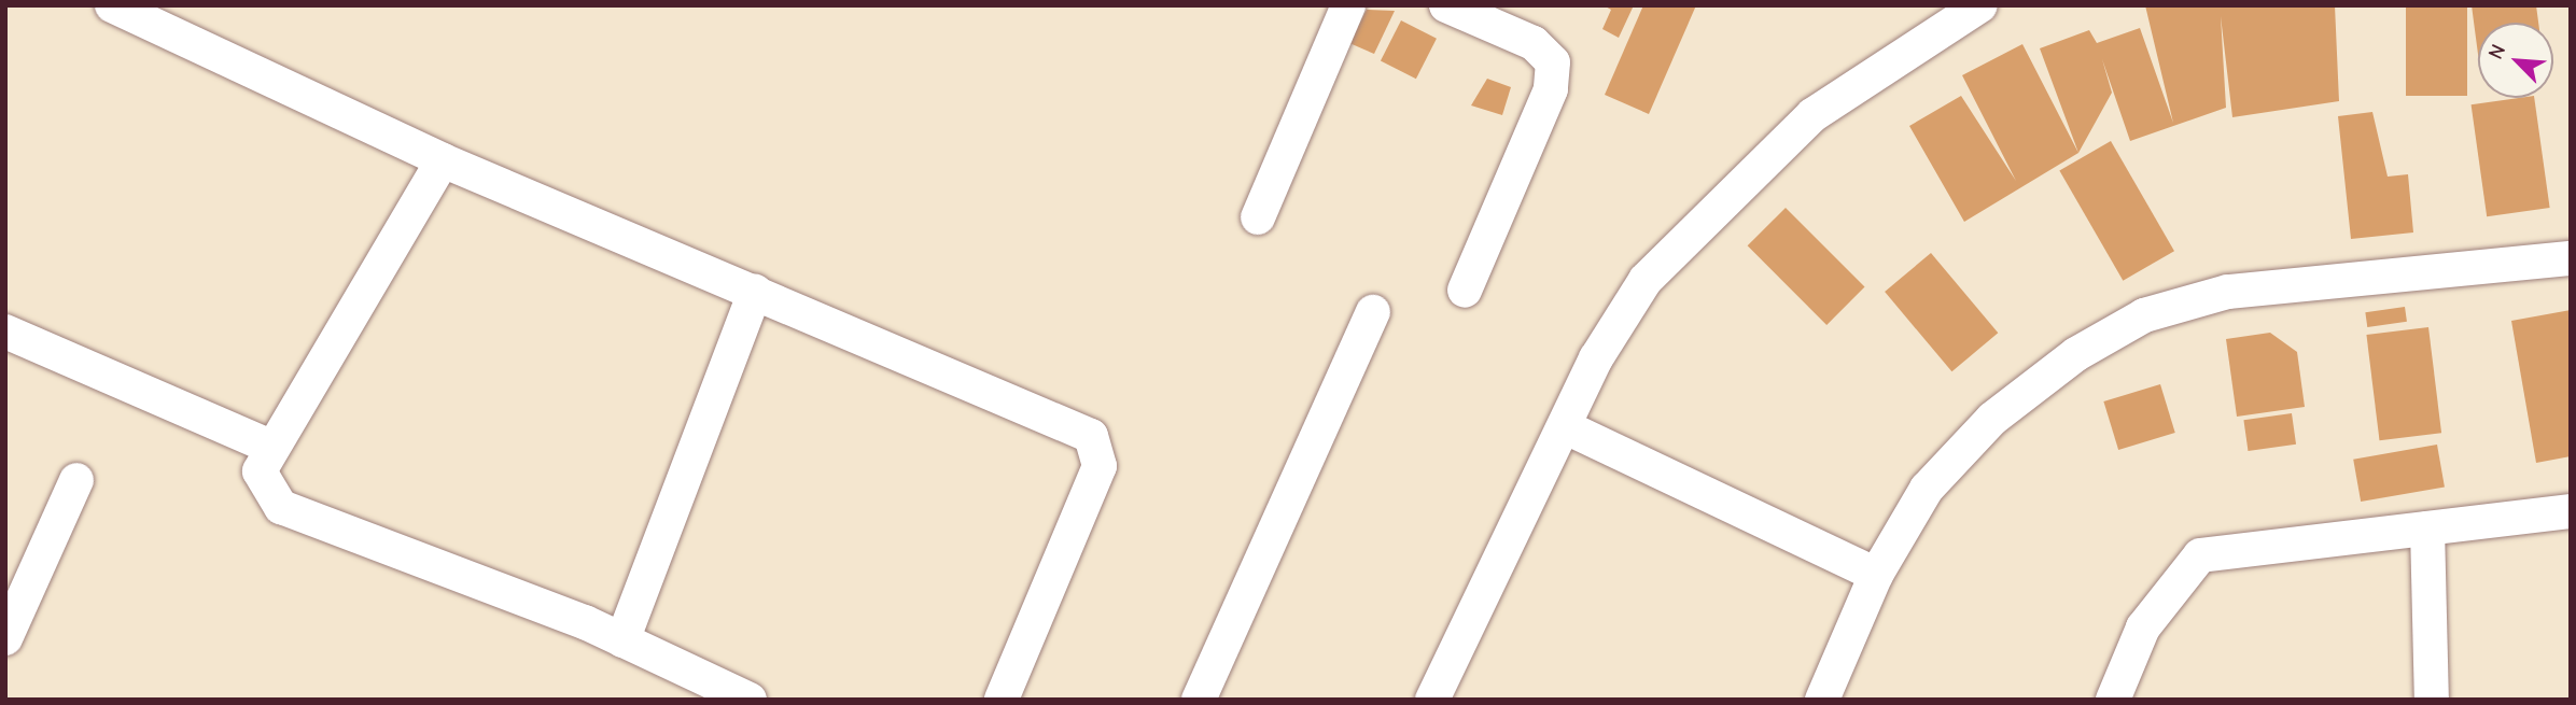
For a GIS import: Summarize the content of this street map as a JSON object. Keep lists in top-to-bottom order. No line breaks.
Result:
{"north":"top left"}
